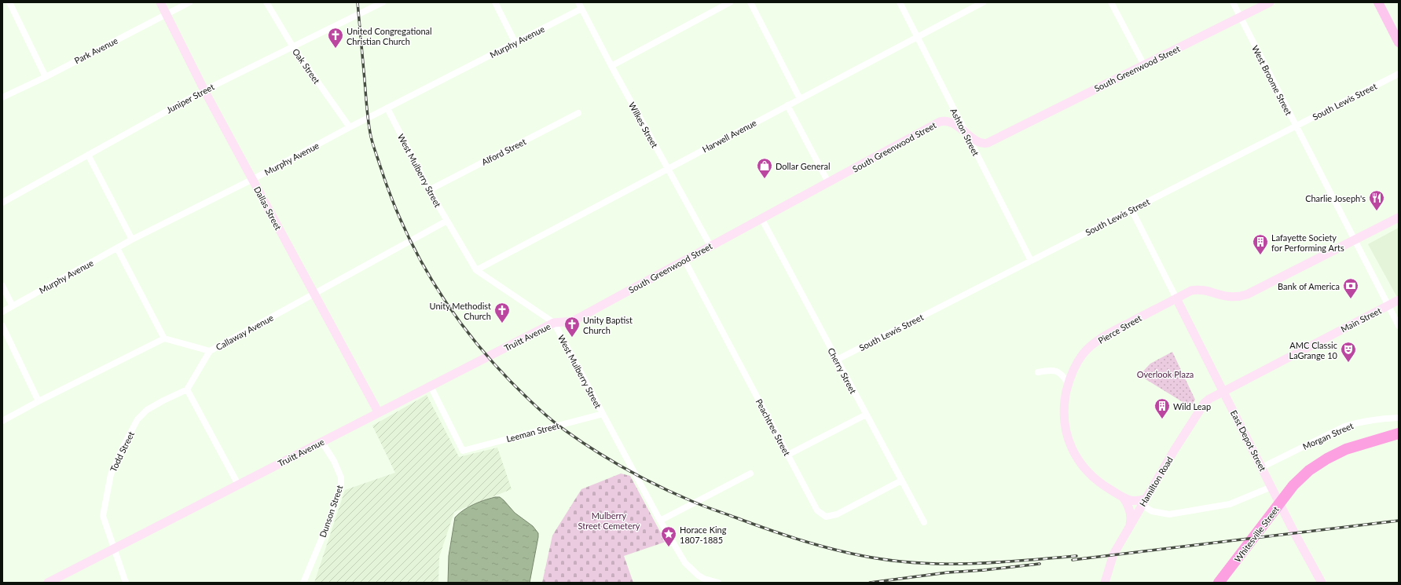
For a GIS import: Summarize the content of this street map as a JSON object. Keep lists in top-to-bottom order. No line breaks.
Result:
{"streets":{"highway":["Whitesville Street"],"street":["Murphy Avenue","Park Avenue","Oak Street","South Greenwood Street","West Broome Street","Juniper Street","South Lewis Street","Wilkes Street","Ashton Street","Harwell Avenue","Alford Street","West Mulberry Street","Dallas Street","Main Street","Pierce Street","Callaway Avenue","Truitt Avenue","Cherry Street","Peachtree Street","Leeman Street","Morgan Street","East Depot Street","Todd Street","Hamilton Road","Dunson Street"]},"crossings":[["Murphy Avenue","Oak Street"],["Murphy Avenue","Wilkes Street"],["Murphy Avenue","West Mulberry Street"],["Murphy Avenue","Dallas Street"],["Park Avenue","Dallas Street"],["Oak Street","Juniper Street"],["South Greenwood Street","West Broome Street"],["South Greenwood Street","Wilkes Street"],["South Greenwood Street","Ashton Street"],["South Greenwood Street","West Mulberry Street"],["South Greenwood Street","Truitt Avenue"],["South Greenwood Street","Cherry Street"],["South Greenwood Street","Peachtree Street"],["West Broome Street","South Lewis Street"],["West Broome Street","Main Street"],["West Broome Street","Pierce Street"],["Juniper Street","Dallas Street"],["South Lewis Street","Ashton Street"],["South Lewis Street","Cherry Street"],["Wilkes Street","Harwell Avenue"],["Ashton Street","Harwell Avenue"],["Harwell Avenue","West Mulberry Street"],["Alford Street","West Mulberry Street"],["West Mulberry Street","Callaway Avenue"],["West Mulberry Street","Truitt Avenue"],["West Mulberry Street","Leeman Street"],["Dallas Street","Callaway Avenue"],["Dallas Street","Truitt Avenue"],["Main Street","East Depot Street"],["Main Street","Hamilton Road"],["Pierce Street","East Depot Street"],["Pierce Street","Hamilton Road"],["Truitt Avenue","Leeman Street"],["Truitt Avenue","Todd Street"],["Truitt Avenue","Dunson Street"],["Cherry Street","Peachtree Street"],["Morgan Street","East Depot Street"],["East Depot Street","Hamilton Road"]],"parks":["Overlook Plaza","Mulberry Street Cemetery"],"places":{"church":["United Congregational Christian Church","Unity Methodist Church","Unity Baptist Church"],"shop":["Dollar General"],"restaurant":["Charlie Joseph's"],"building":["Lafayette Society for Performing Arts","Wild Leap"],"bank":["Bank of America"],"theatre":["AMC Classic LaGrange 10"],"place":["Horace King 1807-1885"]}}
